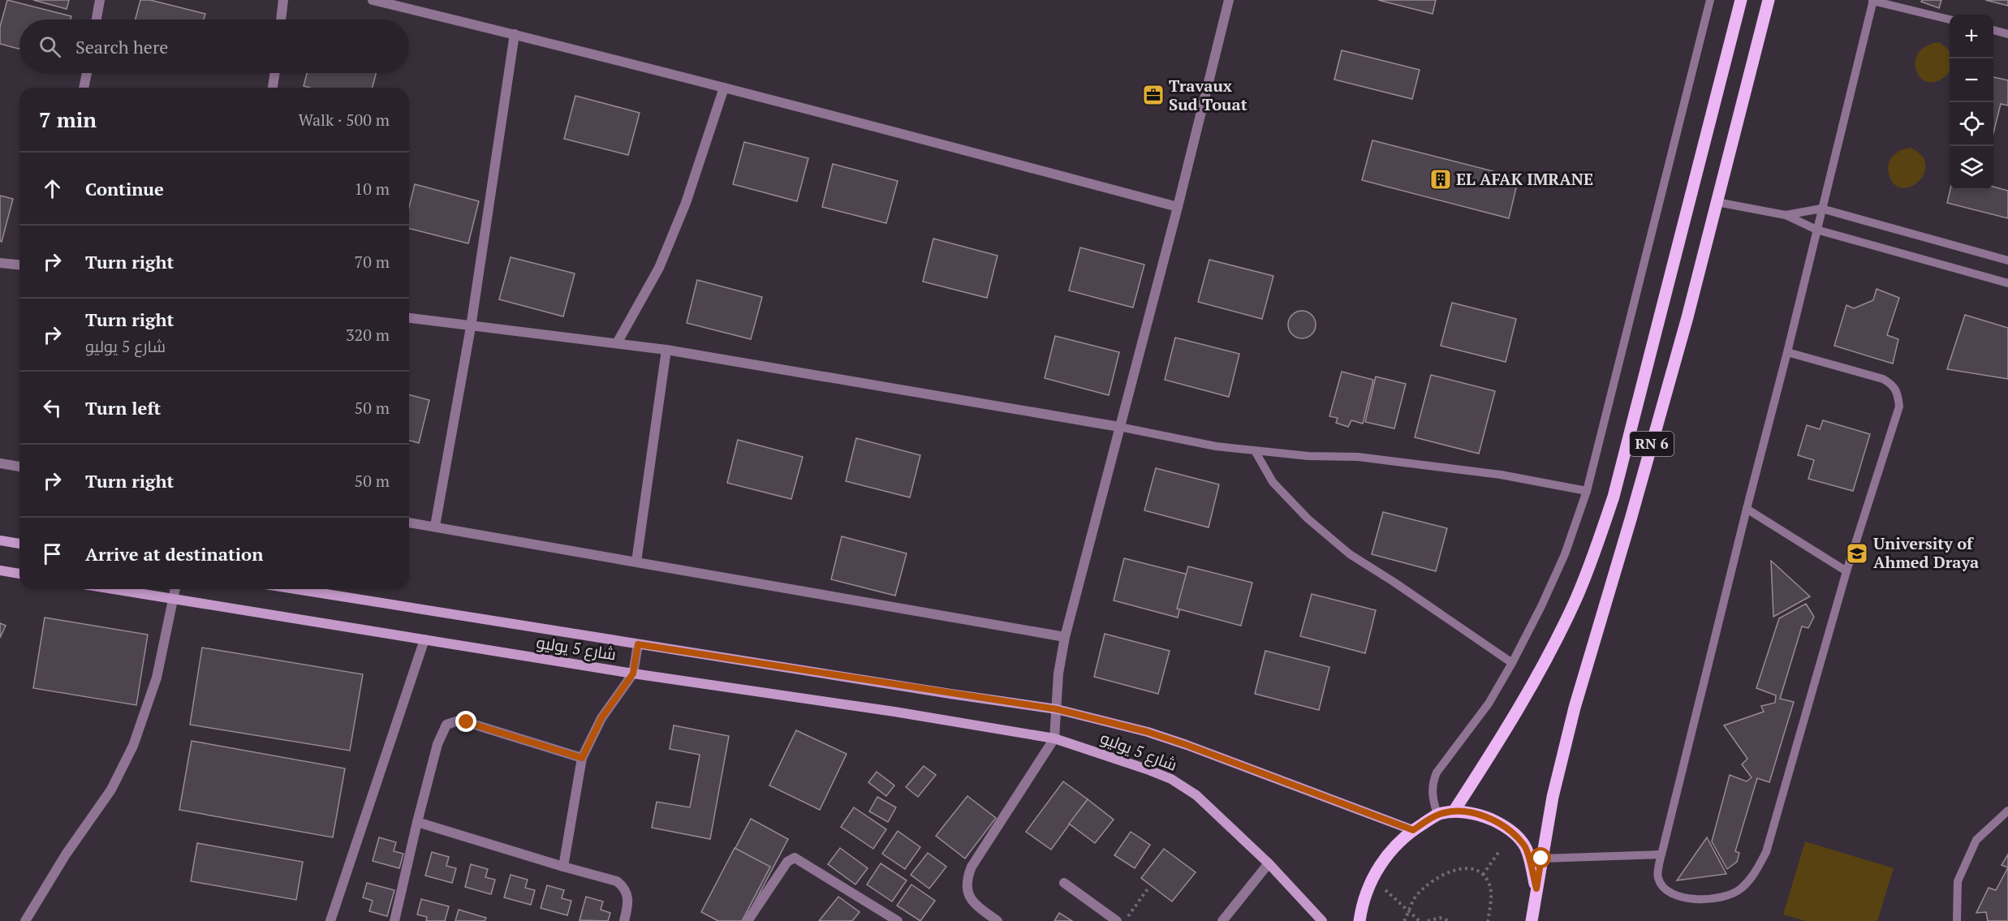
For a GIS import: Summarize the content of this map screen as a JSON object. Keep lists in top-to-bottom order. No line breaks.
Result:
{"streets":{"main road":["RN 6","شارع 5 يوليو"]},"crossings":[["RN 6","شارع 5 يوليو"]],"places":{"office":["Travaux Sud Touat"],"building":["EL AFAK IMRANE"],"school or university":["University of Ahmed Draya"]},"page":{"map_buttons":["+","−"],"search":"Search here","heading":["7 min","Walk · 500 m"],"list":[["Continue","10 m"],["Turn right","70 m"],["Turn right","شارع 5 يوليو","320 m"],["Turn left","50 m"],["Turn right","50 m"],"Arrive at destination"]}}
